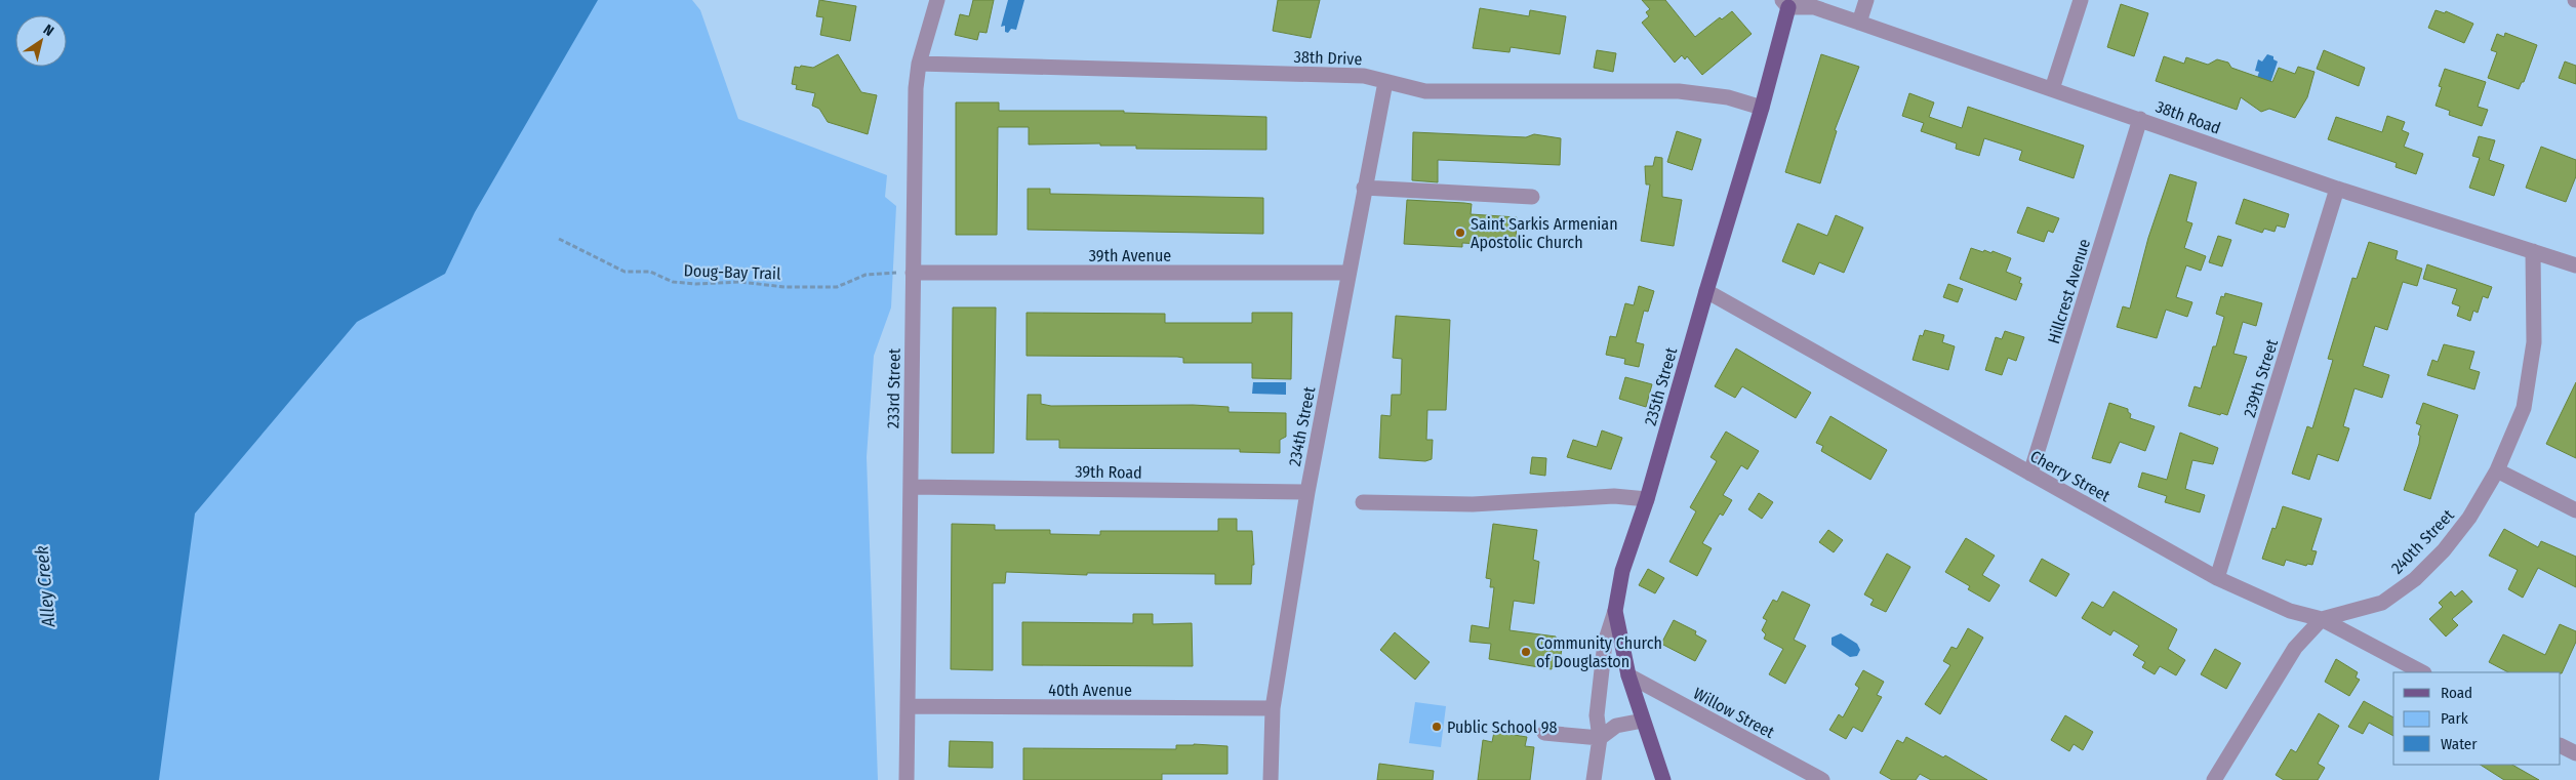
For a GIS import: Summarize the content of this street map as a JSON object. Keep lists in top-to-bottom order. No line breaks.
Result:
{"streets":{"main road":["235th Street"],"street":["38th Drive","38th Road","39th Avenue","Hillcrest Avenue","239th Street","233rd Street","234th Street","39th Road","Cherry Street","240th Street","40th Avenue","Willow Street"],"path":["Doug-Bay Trail"]},"crossings":[["38th Drive","235th Street"],["38th Drive","233rd Street"],["38th Drive","234th Street"],["38th Road","Hillcrest Avenue"],["38th Road","239th Street"],["38th Road","235th Street"],["38th Road","240th Street"],["39th Avenue","Doug-Bay Trail"],["39th Avenue","233rd Street"],["39th Avenue","234th Street"],["Doug-Bay Trail","233rd Street"],["Hillcrest Avenue","Cherry Street"],["239th Street","Cherry Street"],["235th Street","Cherry Street"],["233rd Street","39th Road"],["233rd Street","40th Avenue"],["234th Street","39th Road"],["234th Street","40th Avenue"],["Cherry Street","240th Street"]],"water":["Alley Creek"],"places":["Saint Sarkis Armenian Apostolic Church","Community Church of Douglaston","Public School 98"],"legend":["Road","Park","Water"],"north":"top right"}
